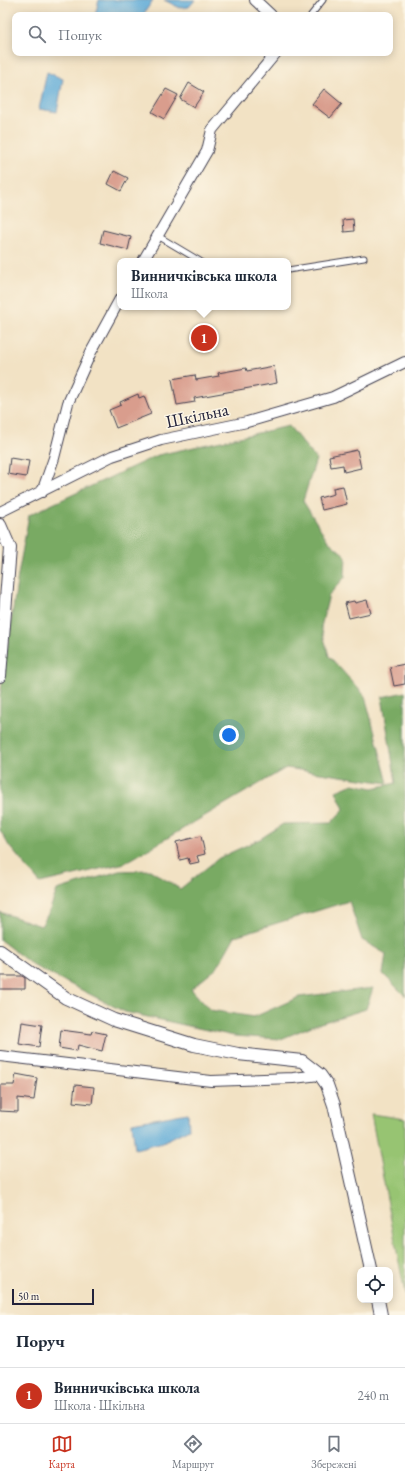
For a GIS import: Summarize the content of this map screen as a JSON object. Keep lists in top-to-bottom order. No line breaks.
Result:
{"streets":{"street":["Шкільна"]},"scale_bar":"50 m","page":{"search":"Пошук","popup":["Винничківська школа","Школа"],"pins":"1","scale":"50 m","heading":"Поруч","list":[{"mark":"1","name":"Винничківська школа","note":"Школа · Шкільна","value":"240 m"}],"nav":["Карта","Маршрут","Збережені"]}}
